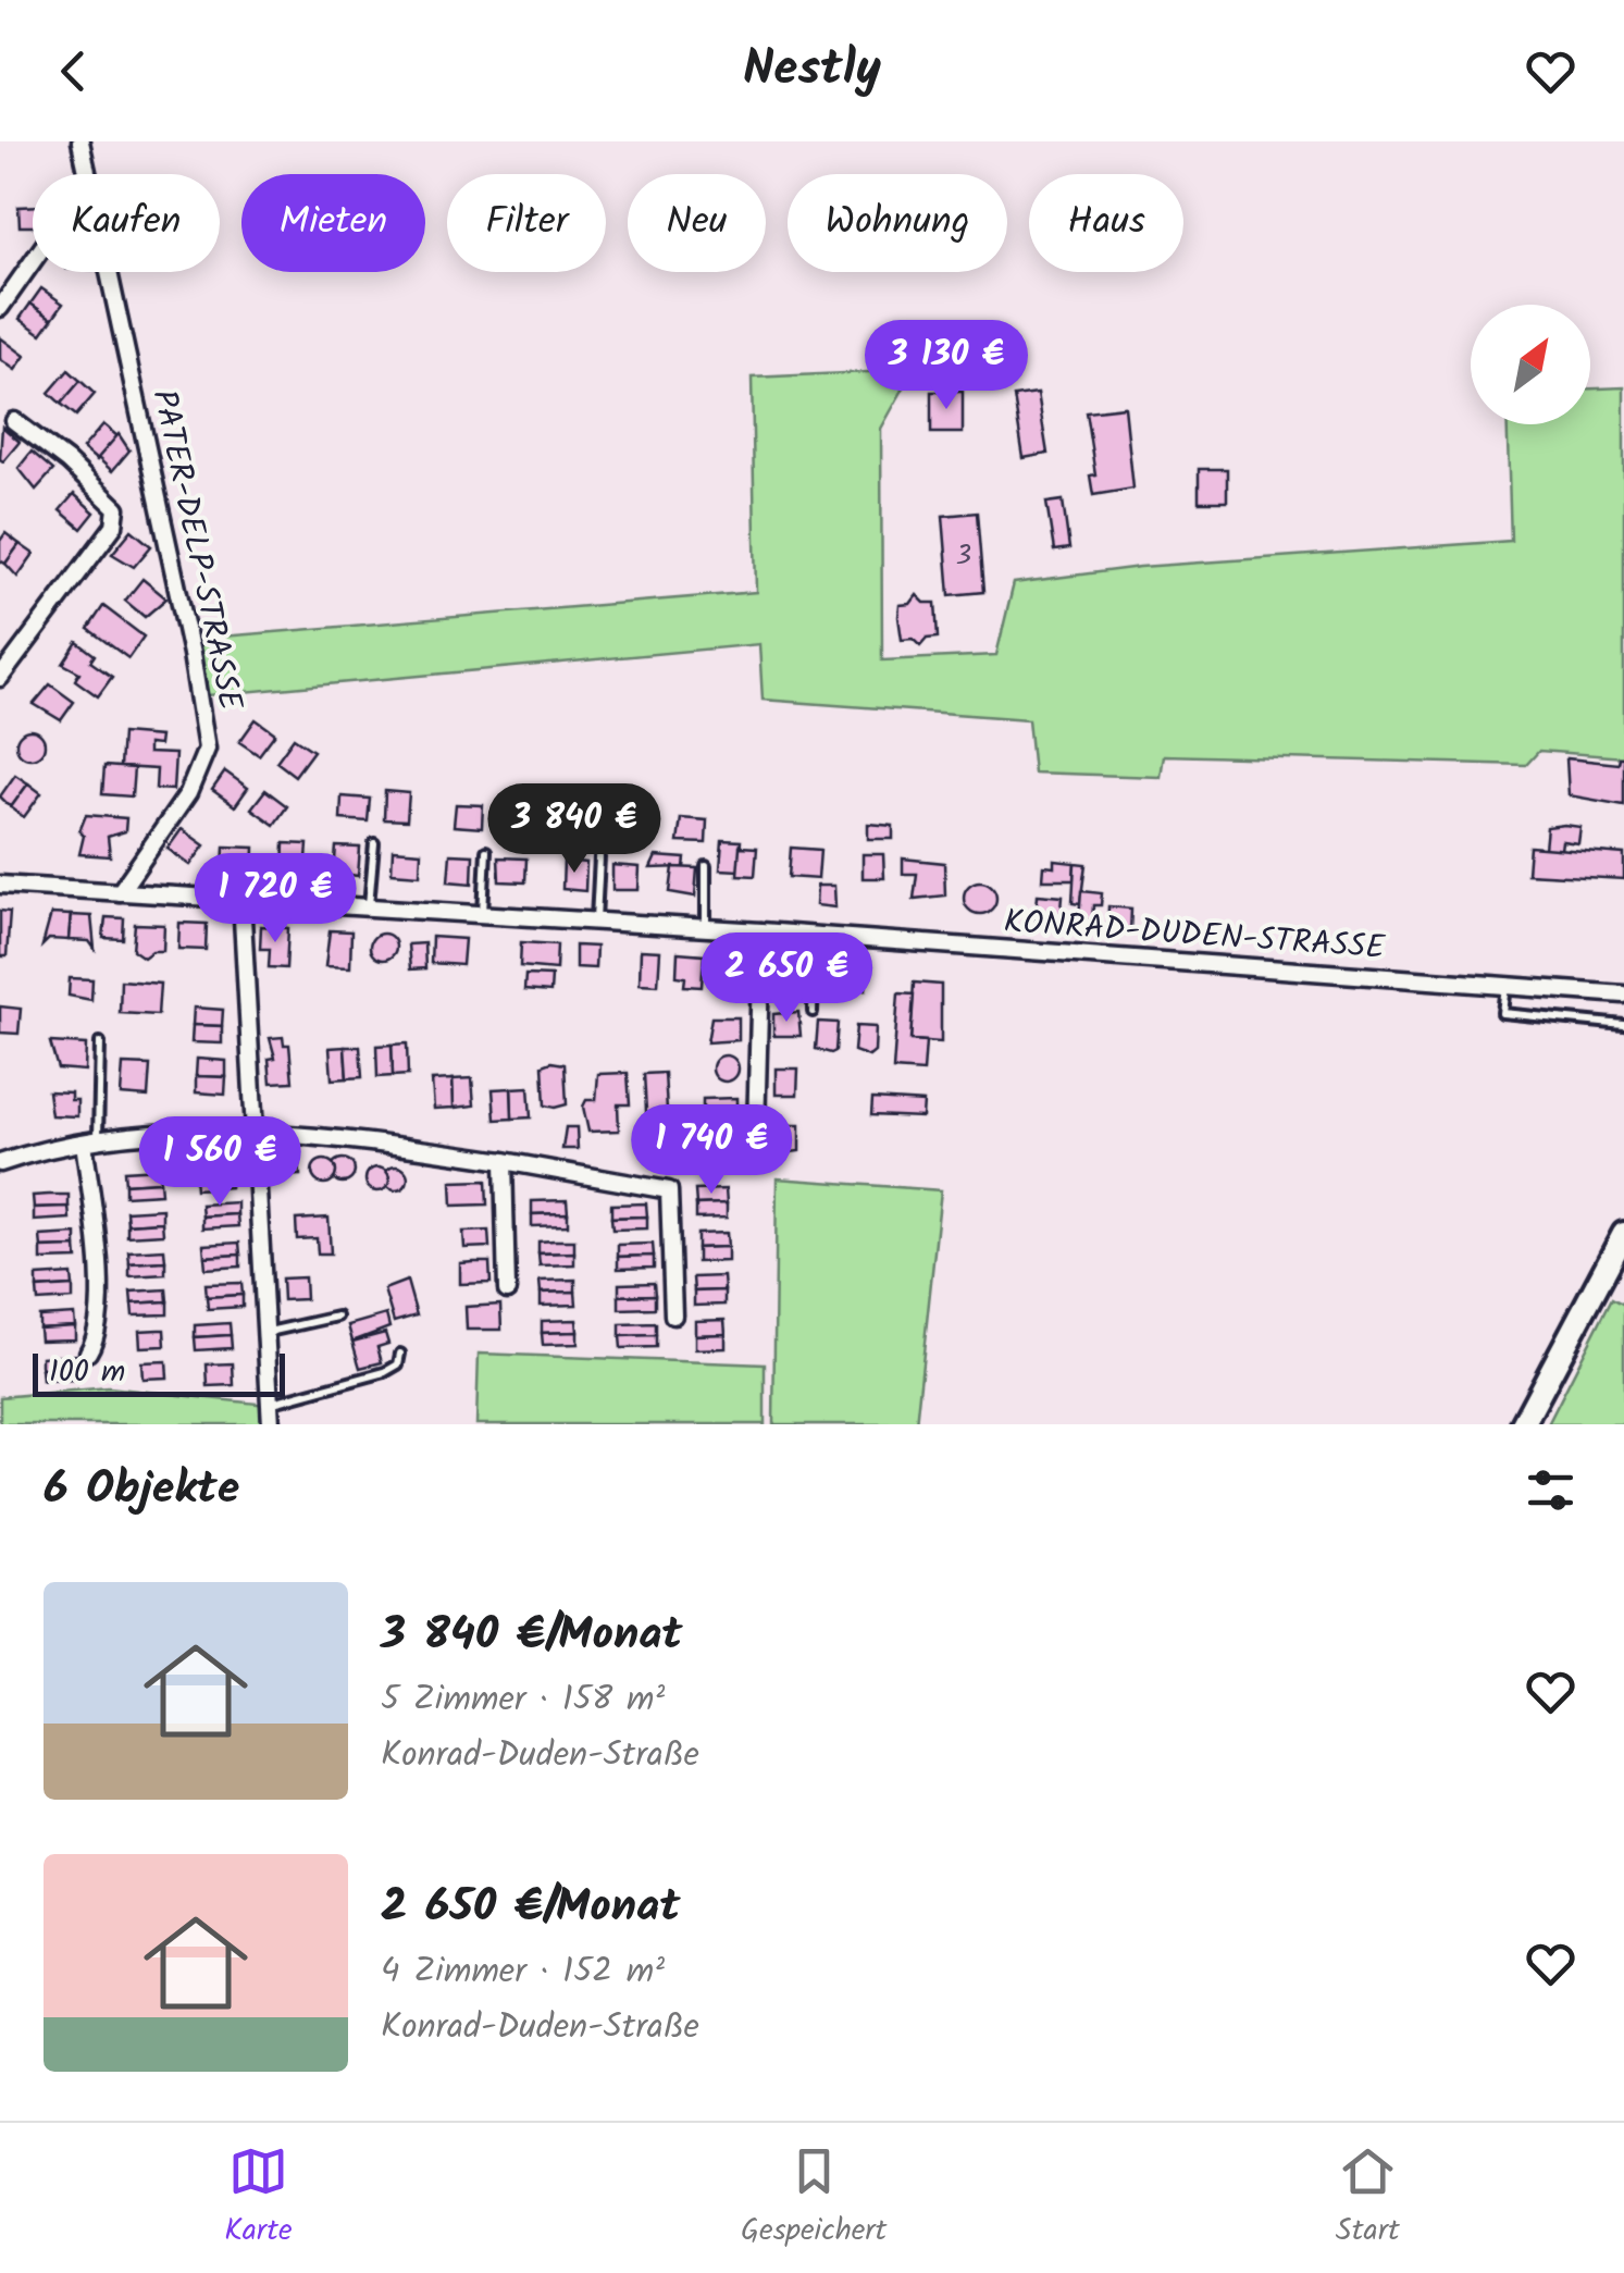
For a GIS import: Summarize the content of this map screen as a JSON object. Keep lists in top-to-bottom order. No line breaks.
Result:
{"streets":{"street":["PATER-DELP-STRASSE","KONRAD-DUDEN-STRASSE"]},"crossings":[["PATER-DELP-STRASSE","KONRAD-DUDEN-STRASSE"]],"house_numbers":["3"],"scale_bar":"100 m","north":"top right","page":{"header":"Nestly","chip":["Kaufen","Mieten","Filter","Neu","Wohnung","Haus"],"price":["3 130 €","3 840 €","1 720 €","2 650 €","1 740 €","1 560 €"],"scale":"100 m","heading":"6 Objekte","list":[{"name":"3 840 €/Monat","note":"5 Zimmer · 158 m² · Konrad-Duden-Straße"},{"name":"2 650 €/Monat","note":"4 Zimmer · 152 m² · Konrad-Duden-Straße"}],"tabs":["Karte","Gespeichert","Start"]}}
